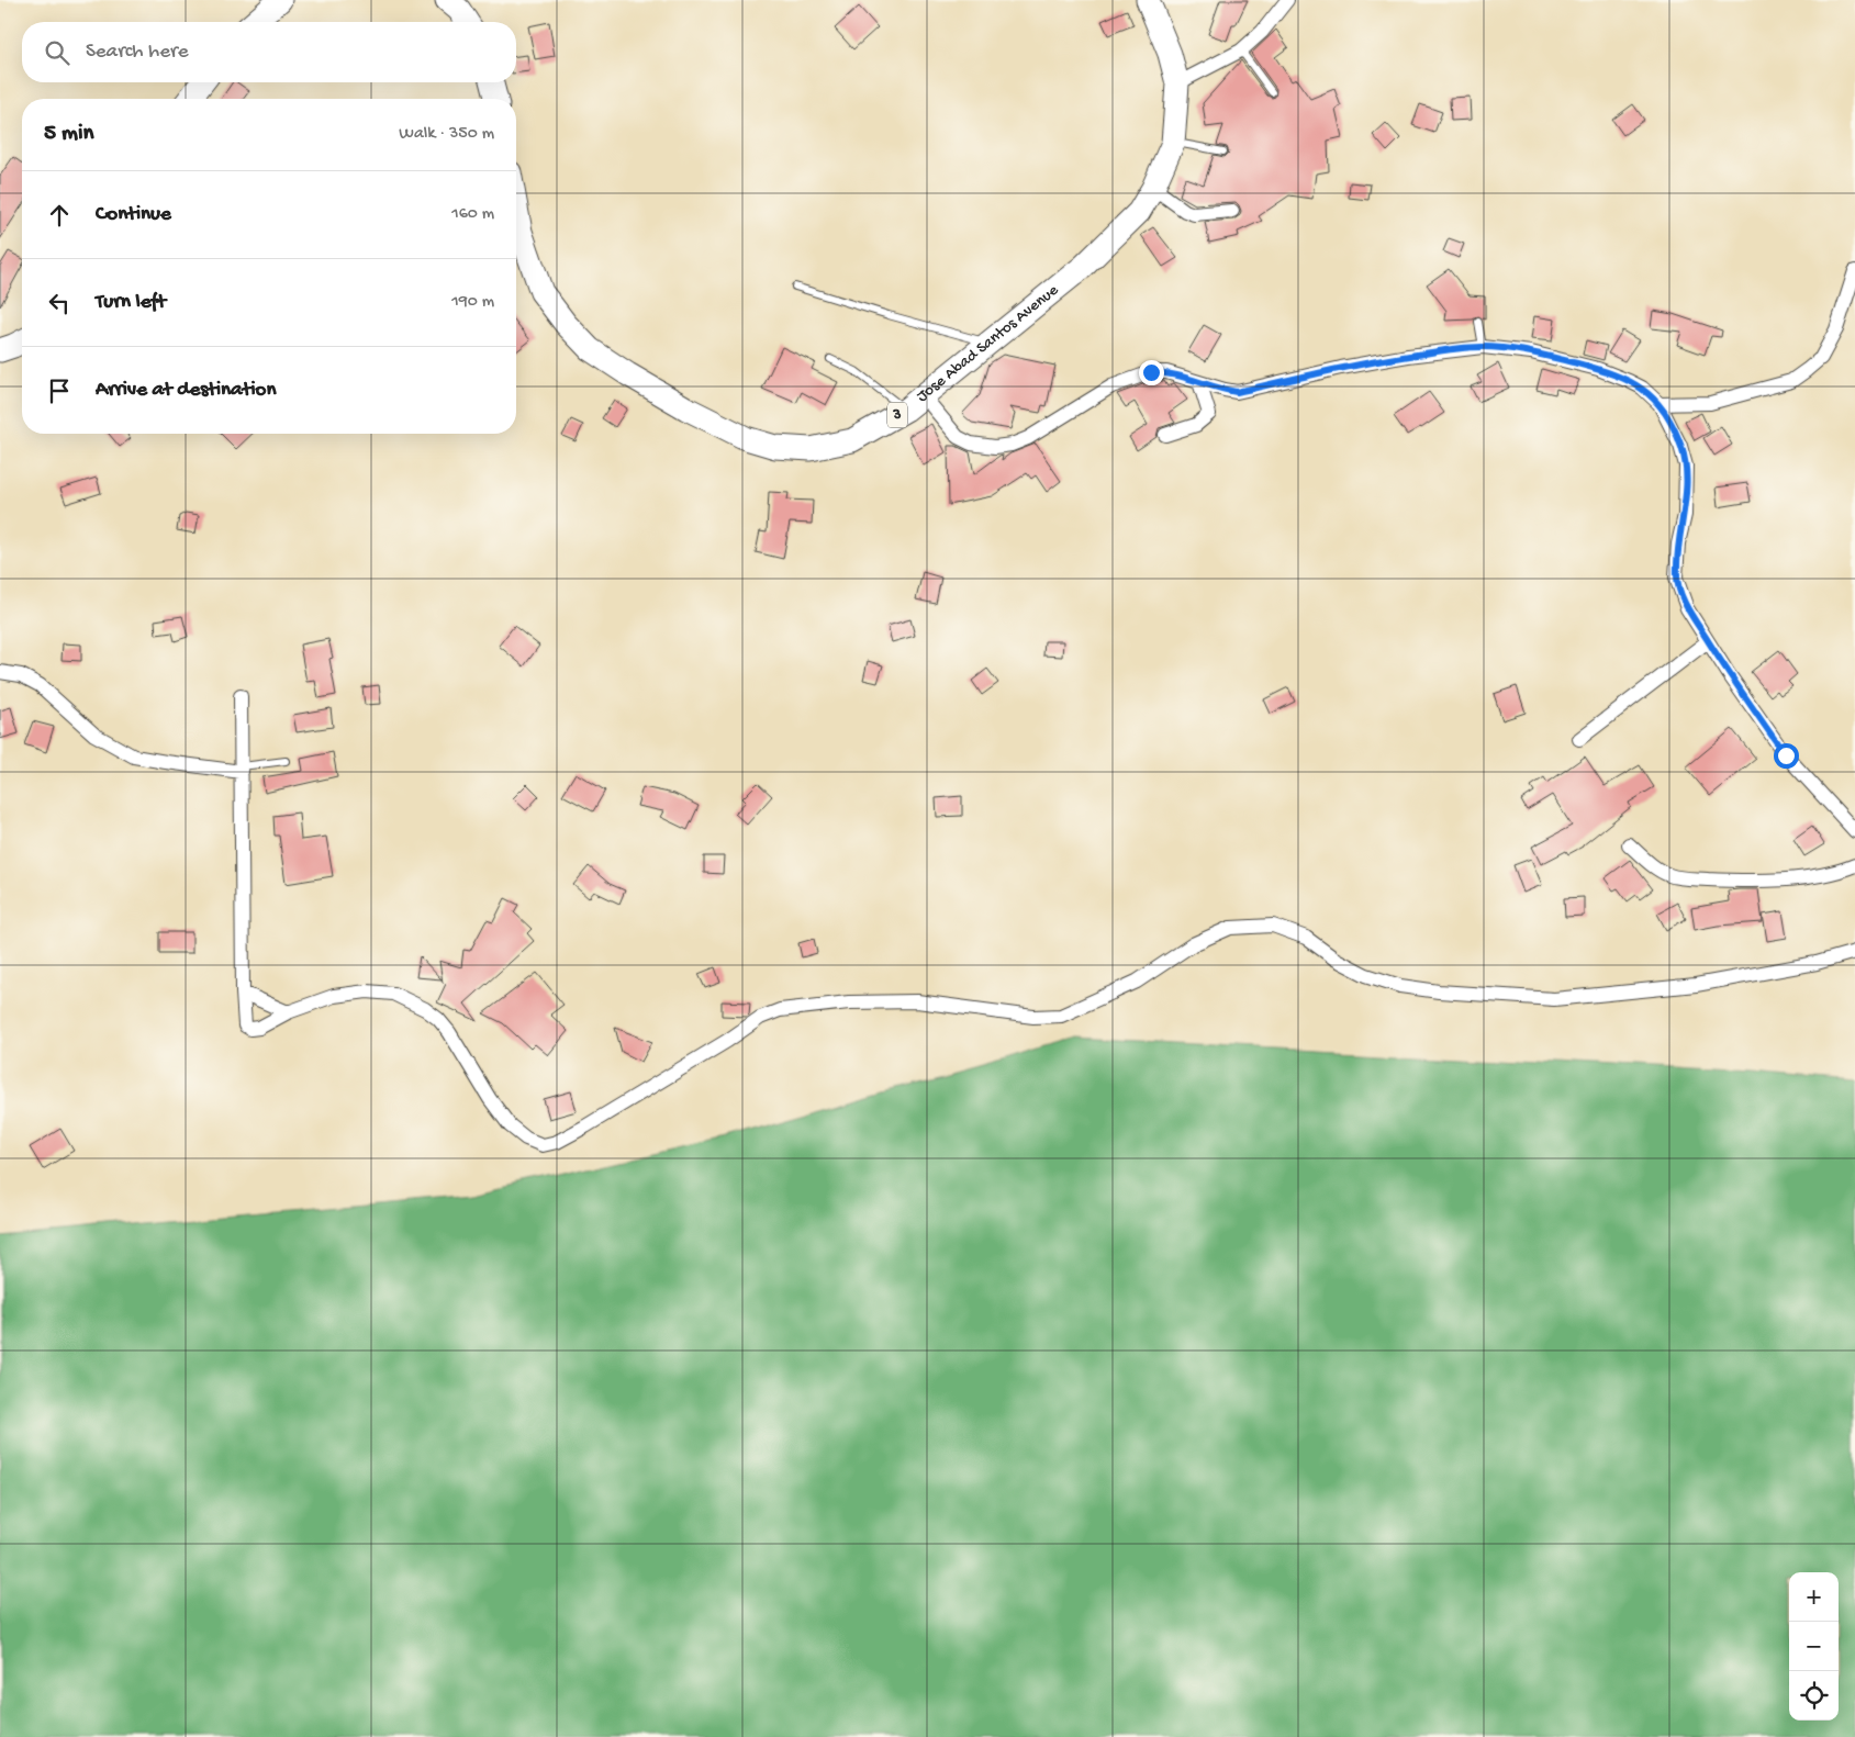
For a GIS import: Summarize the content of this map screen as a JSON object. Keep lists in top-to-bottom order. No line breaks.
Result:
{"streets":{"highway":["Jose Abad Santos Avenue","3"]},"page":{"search":"Search here","heading":["5 min","Walk · 350 m"],"list":[["Continue","160 m"],["Turn left","190 m"],"Arrive at destination"],"map_buttons":["+","−"]}}
